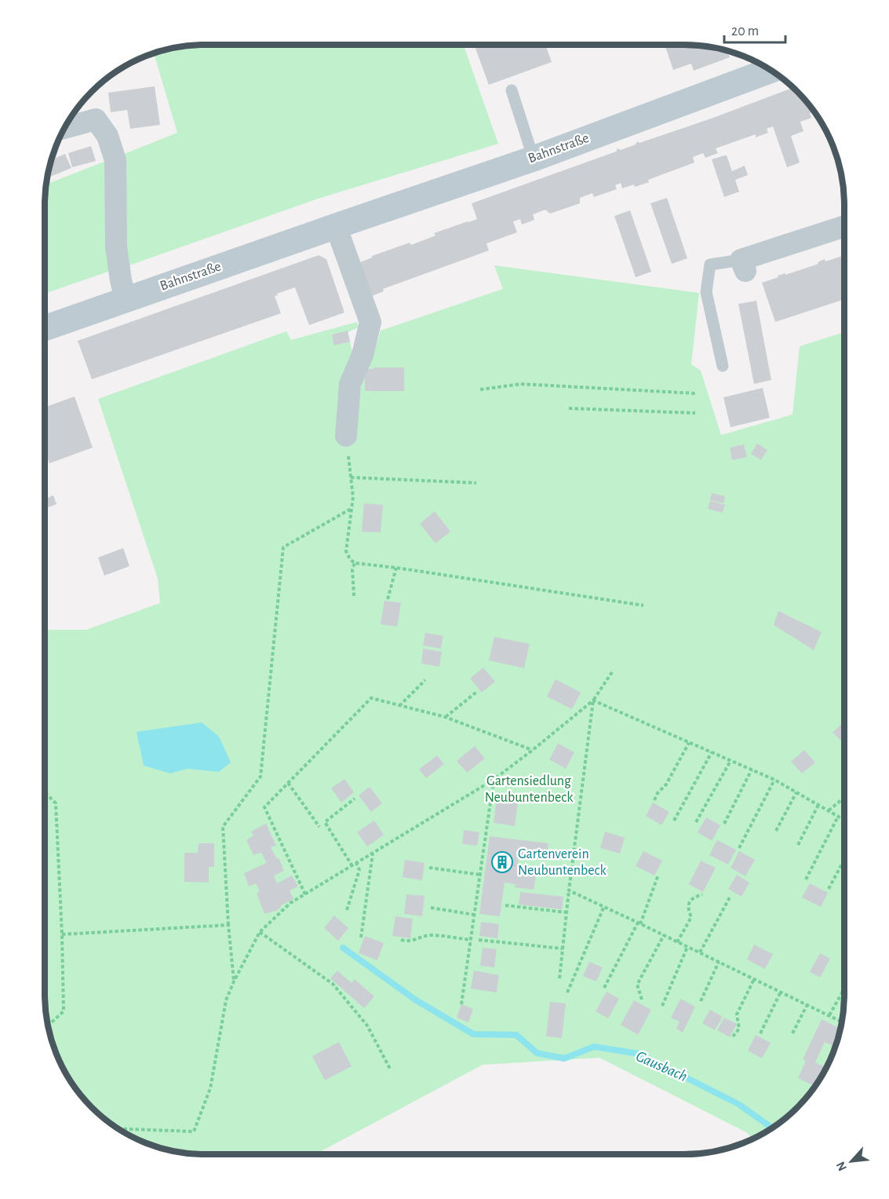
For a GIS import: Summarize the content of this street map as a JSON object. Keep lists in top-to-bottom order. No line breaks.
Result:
{"streets":{"main road":["Bahnstraße"]},"water":["Gausbach"],"parks":["Gartensiedlung Neubuntenbeck"],"places":{"building":["Gartenverein Neubuntenbeck"]},"scale_bar":"20 m","north":"bottom left"}
